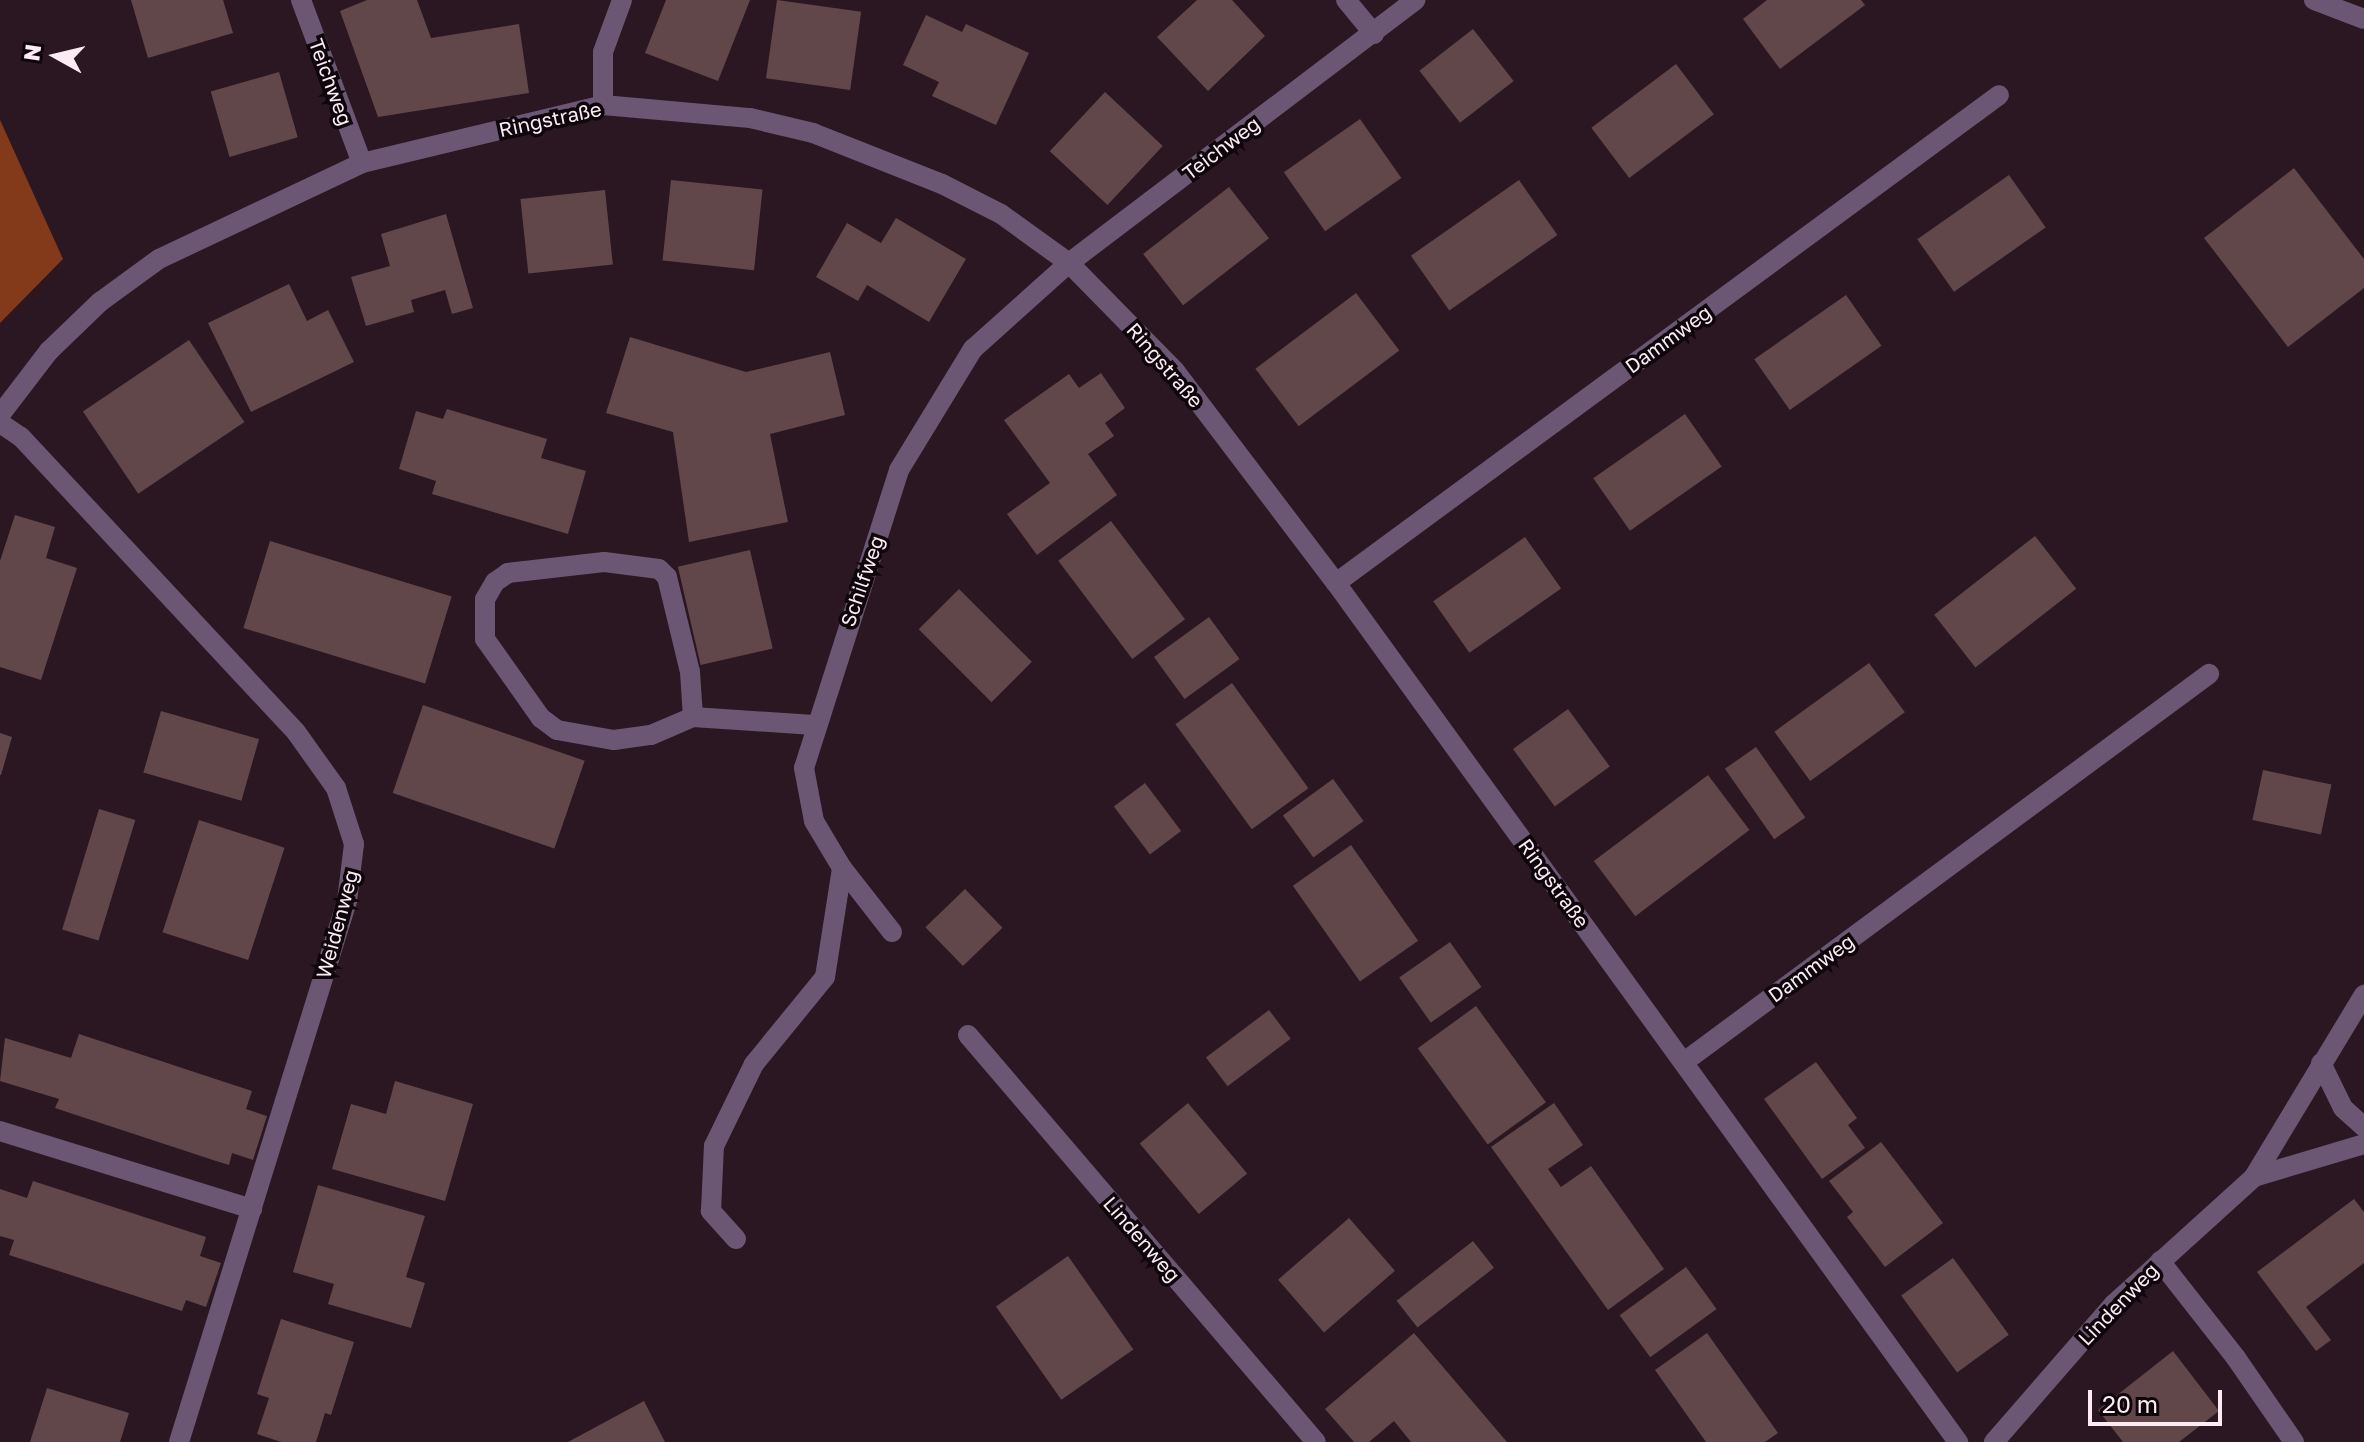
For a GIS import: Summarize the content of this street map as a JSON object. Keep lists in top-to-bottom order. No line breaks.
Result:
{"streets":{"street":["Teichweg","Ringstraße","Dammweg","Schilfweg","Weidenweg","Lindenweg"]},"crossings":[["Teichweg","Ringstraße"],["Teichweg","Schilfweg"],["Ringstraße","Dammweg"],["Ringstraße","Schilfweg"]],"scale_bar":"20 m","north":"left"}
